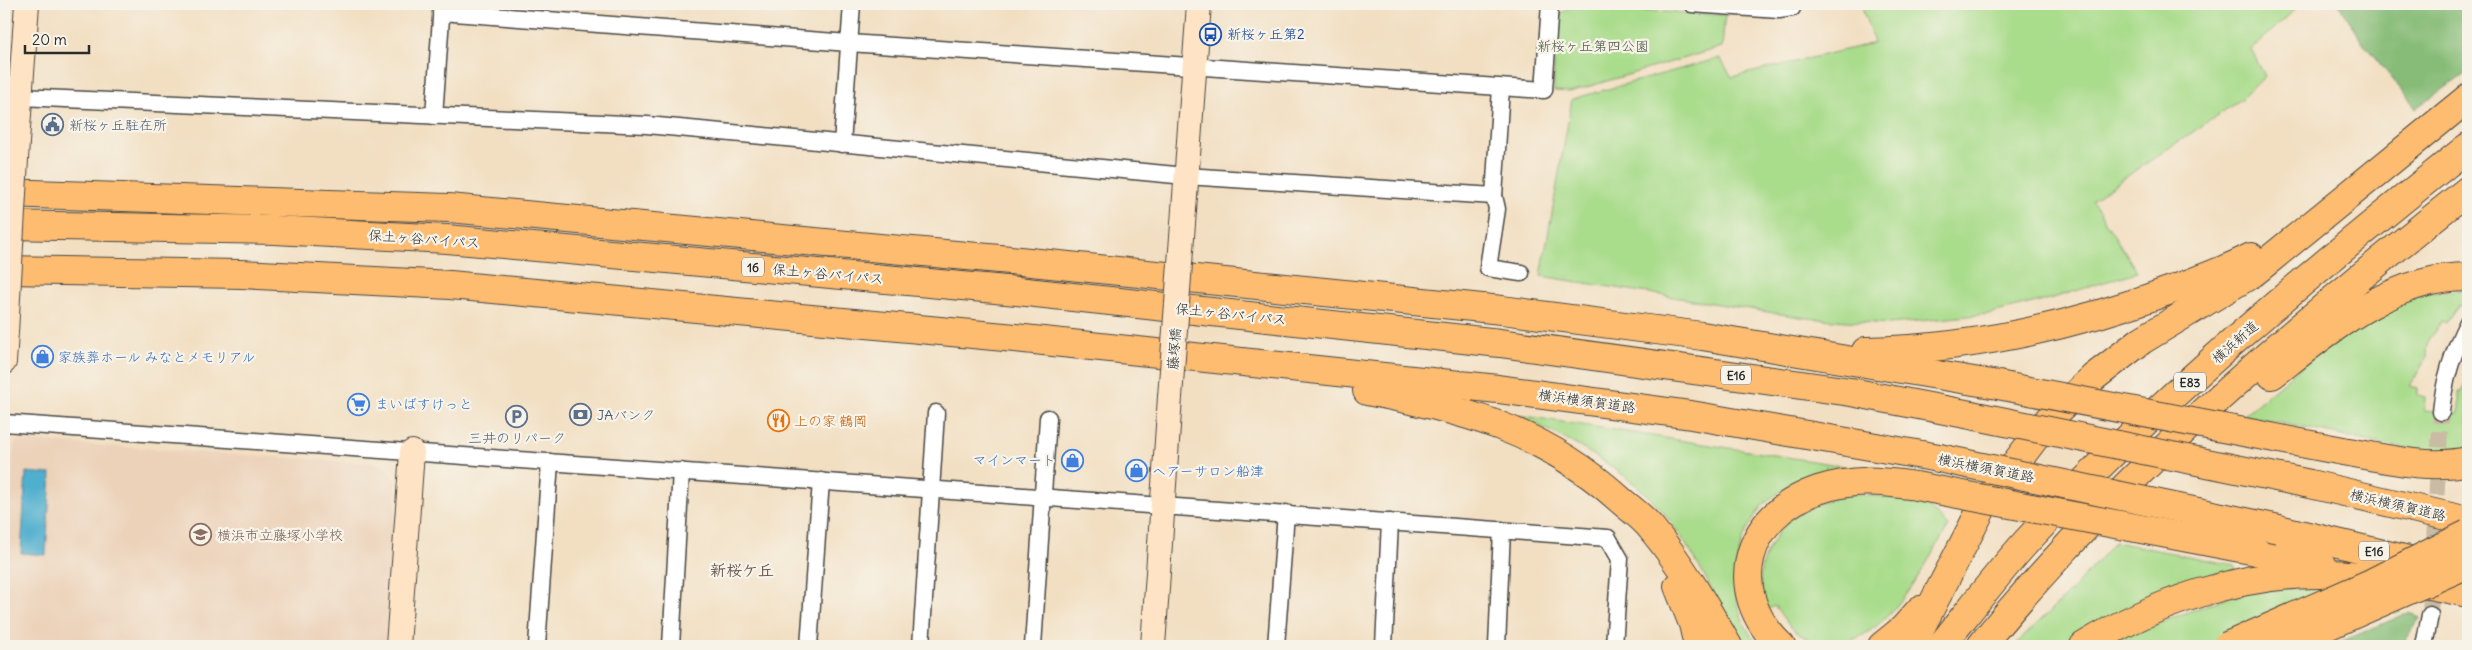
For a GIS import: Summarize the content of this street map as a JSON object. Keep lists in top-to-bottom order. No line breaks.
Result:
{"streets":{"highway":["保土ヶ谷バイパス","16","横浜新道","E16","E83","横浜横須賀道路"],"street":["藤塚橋"]},"crossings":[["保土ヶ谷バイパス","横浜横須賀道路"]],"districts":["新桜ケ丘"],"parks":["新桜ヶ丘第四公園"],"places":{"bus stop":["新桜ヶ丘第2"],"public building":["新桜ヶ丘駐在所"],"shop":["家族葬ホール みなとメモリアル","マインマート","ヘアーサロン船津"],"supermarket":["まいばすけっと"],"bank":["JAバンク"],"parking":["三井のリパーク"],"restaurant":["上の家 鶴岡"],"school or university":["横浜市立藤塚小学校"]},"scale_bar":"20 m"}
